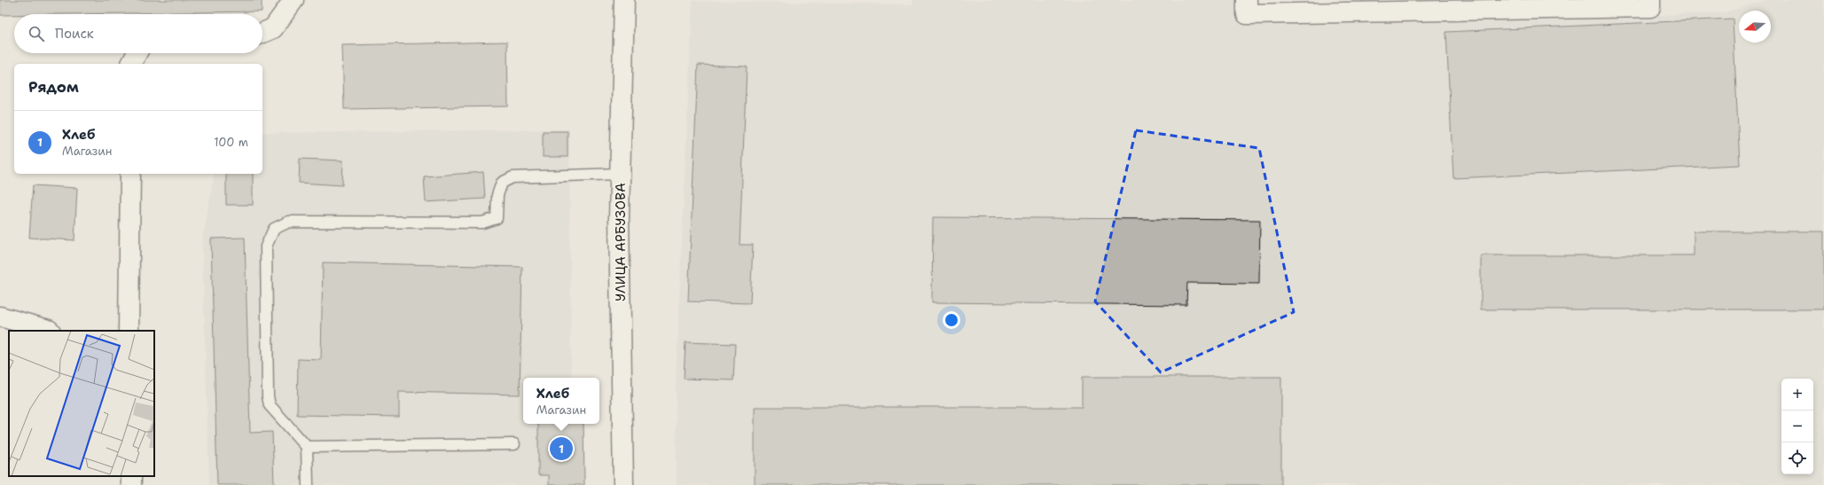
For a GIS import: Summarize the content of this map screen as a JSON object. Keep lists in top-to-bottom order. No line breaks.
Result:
{"streets":{"street":["УЛИЦА АРБУЗОВА"]},"north":"left","page":{"search":"Поиск","heading":"Рядом","list":[{"mark":"1","name":"Хлеб","note":"Магазин","value":"100 m"}],"popup":["Хлеб","Магазин"],"map_buttons":["+","−"],"pins":"1"}}
